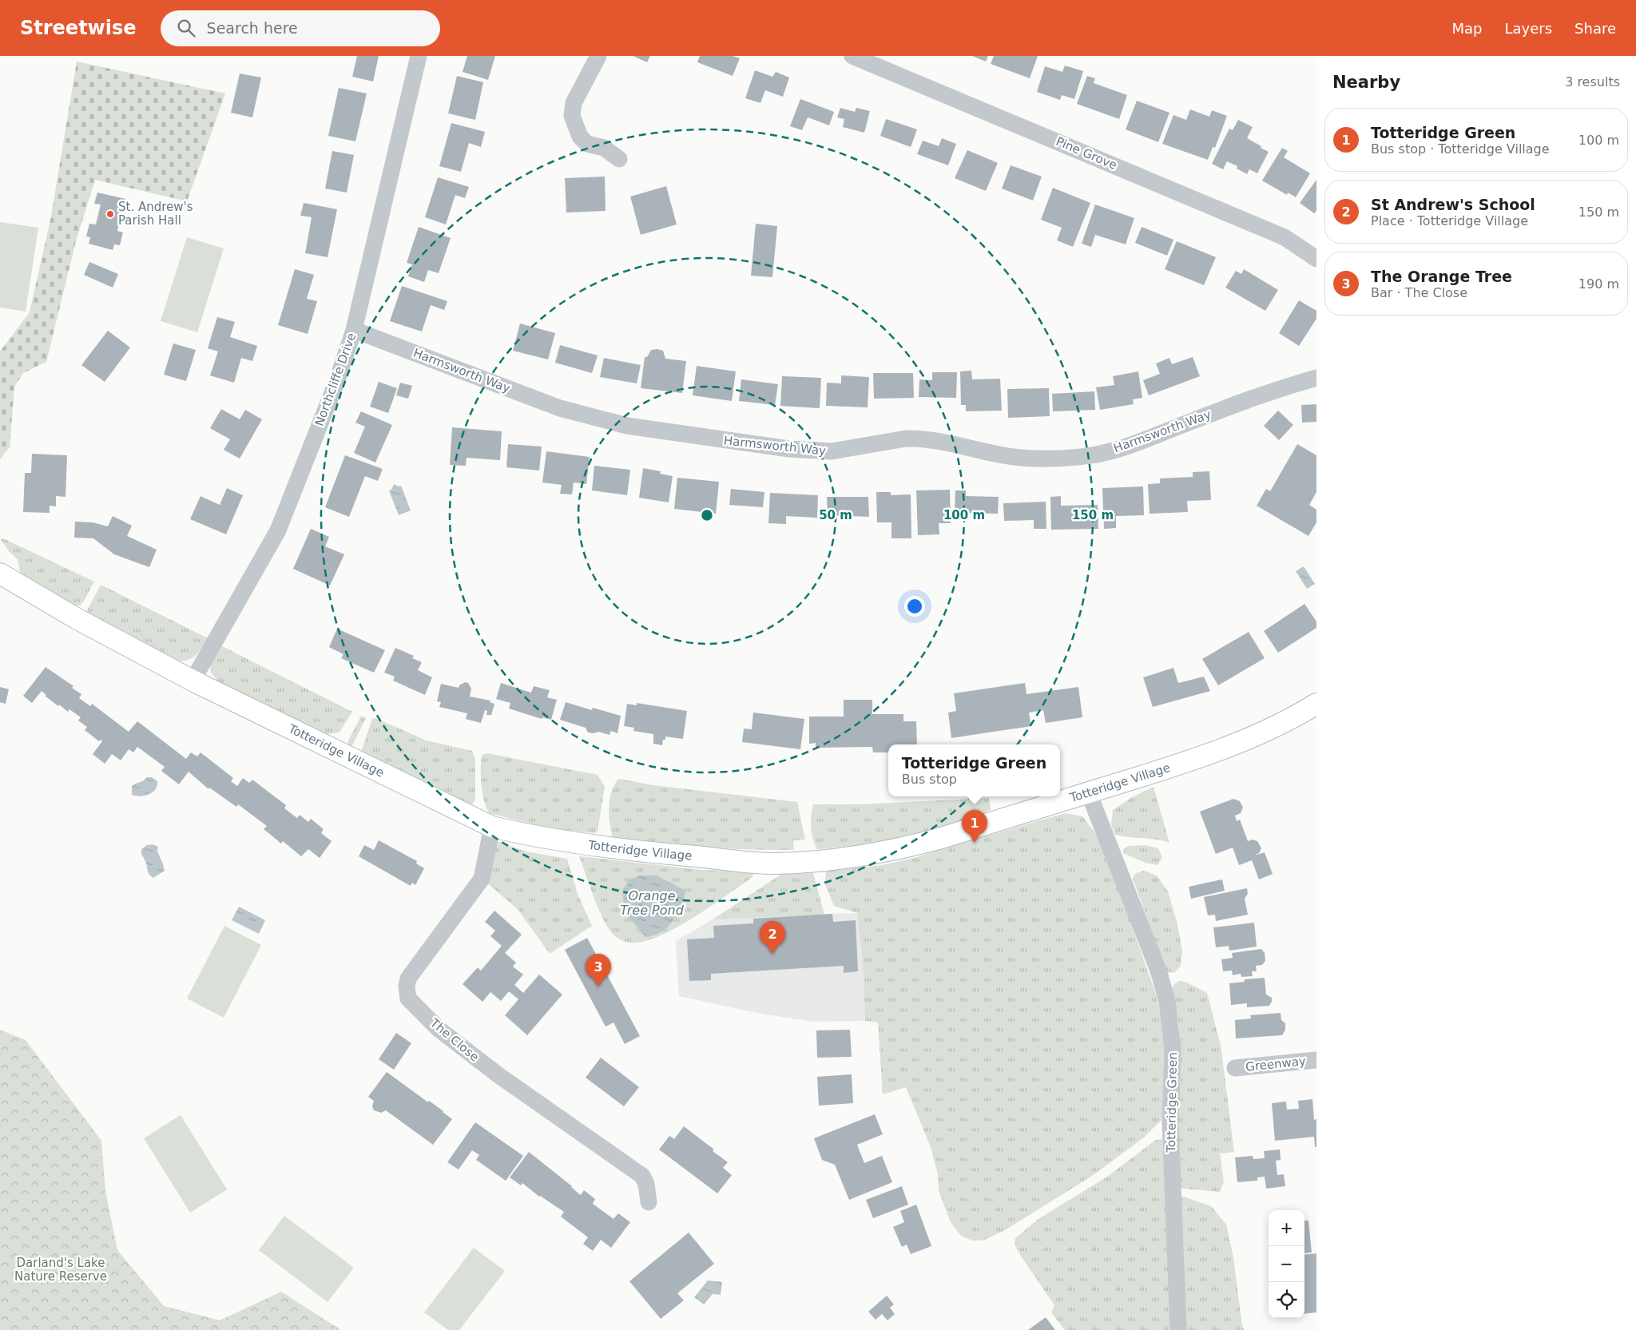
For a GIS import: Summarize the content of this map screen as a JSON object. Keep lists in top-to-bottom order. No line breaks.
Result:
{"streets":{"main road":["Totteridge Village"],"street":["Pine Grove","Harmsworth Way","Northcliffe Drive","The Close","Greenway","Totteridge Green"]},"crossings":[["Harmsworth Way","Northcliffe Drive"],["Northcliffe Drive","Totteridge Village"],["Totteridge Village","The Close"],["Totteridge Village","Totteridge Green"]],"water":["Orange Tree Pond"],"parks":["Darland's Lake Nature Reserve"],"places":["St. Andrew's Parish Hall"],"page":{"header":"Streetwise","search":"Search here","nav":["Map","Layers","Share"],"heading":["Nearby","3 results"],"list":[{"mark":"1","name":"Totteridge Green","note":"Bus stop · Totteridge Village","value":"100 m"},{"mark":"2","name":"St Andrew's School","note":"Place · Totteridge Village","value":"150 m"},{"mark":"3","name":"The Orange Tree","note":"Bar · The Close","value":"190 m"}],"popup":["Totteridge Green","Bus stop"],"pins":["1","2","3"],"map_buttons":["+","−"]},"rings":["50 m","100 m","150 m"]}
